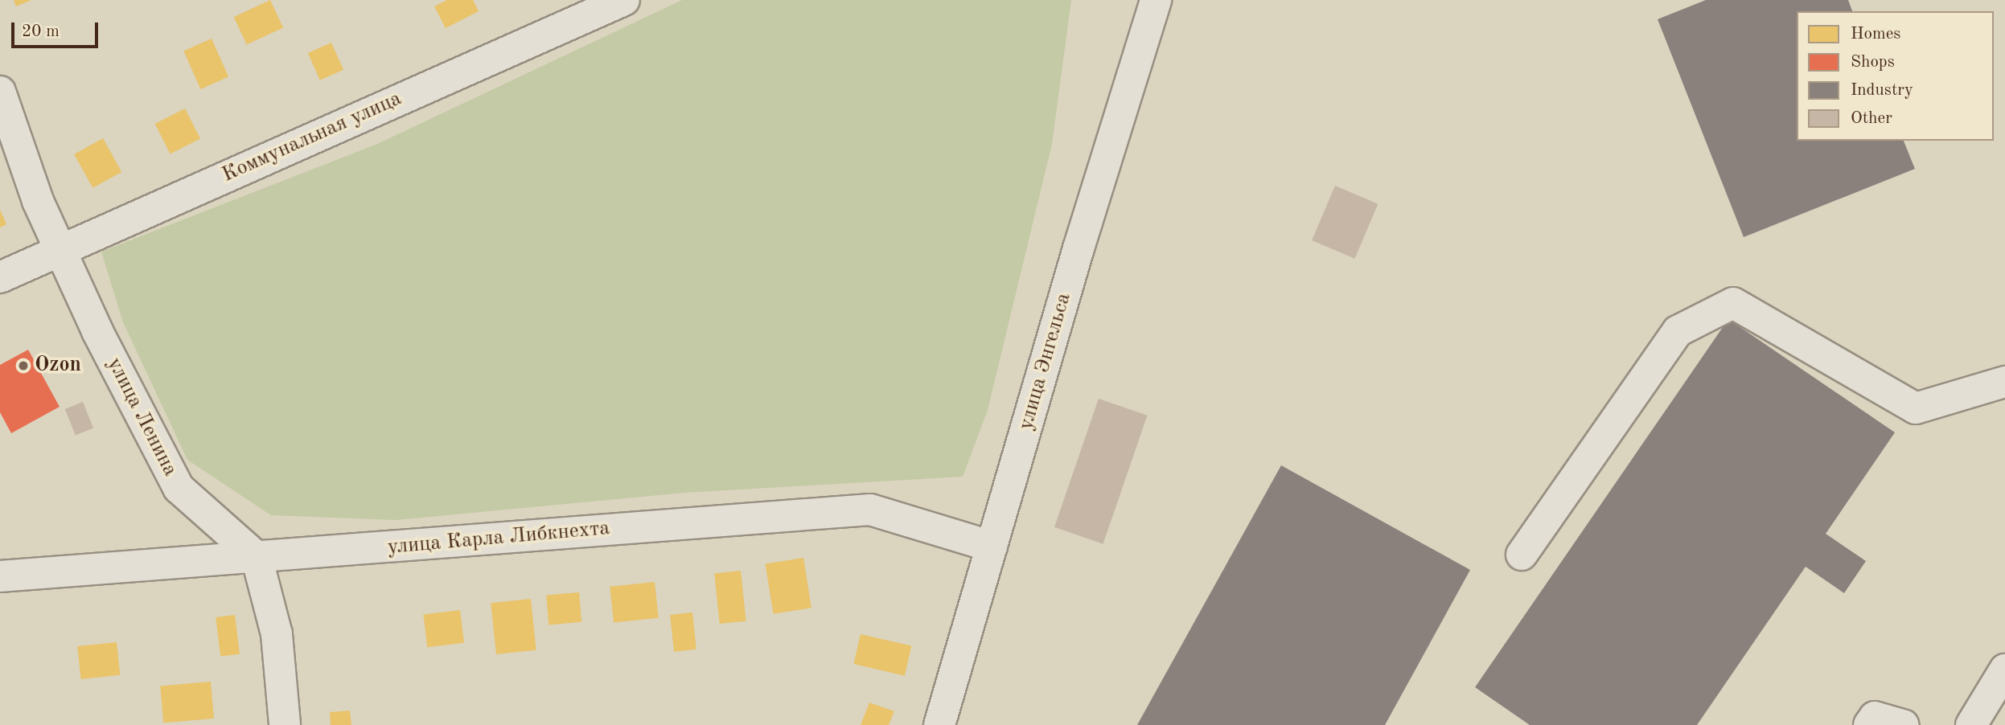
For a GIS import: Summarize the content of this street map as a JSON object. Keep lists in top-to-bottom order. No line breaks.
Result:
{"streets":{"street":["Коммунальная улица","улица Энгельса","улица Ленина","улица Карла Либкнехта"]},"crossings":[["Коммунальная улица","улица Ленина"],["улица Энгельса","улица Карла Либкнехта"],["улица Ленина","улица Карла Либкнехта"]],"places":["Ozon"],"legend":["Homes","Shops","Industry","Other"],"scale_bar":"20 m"}
